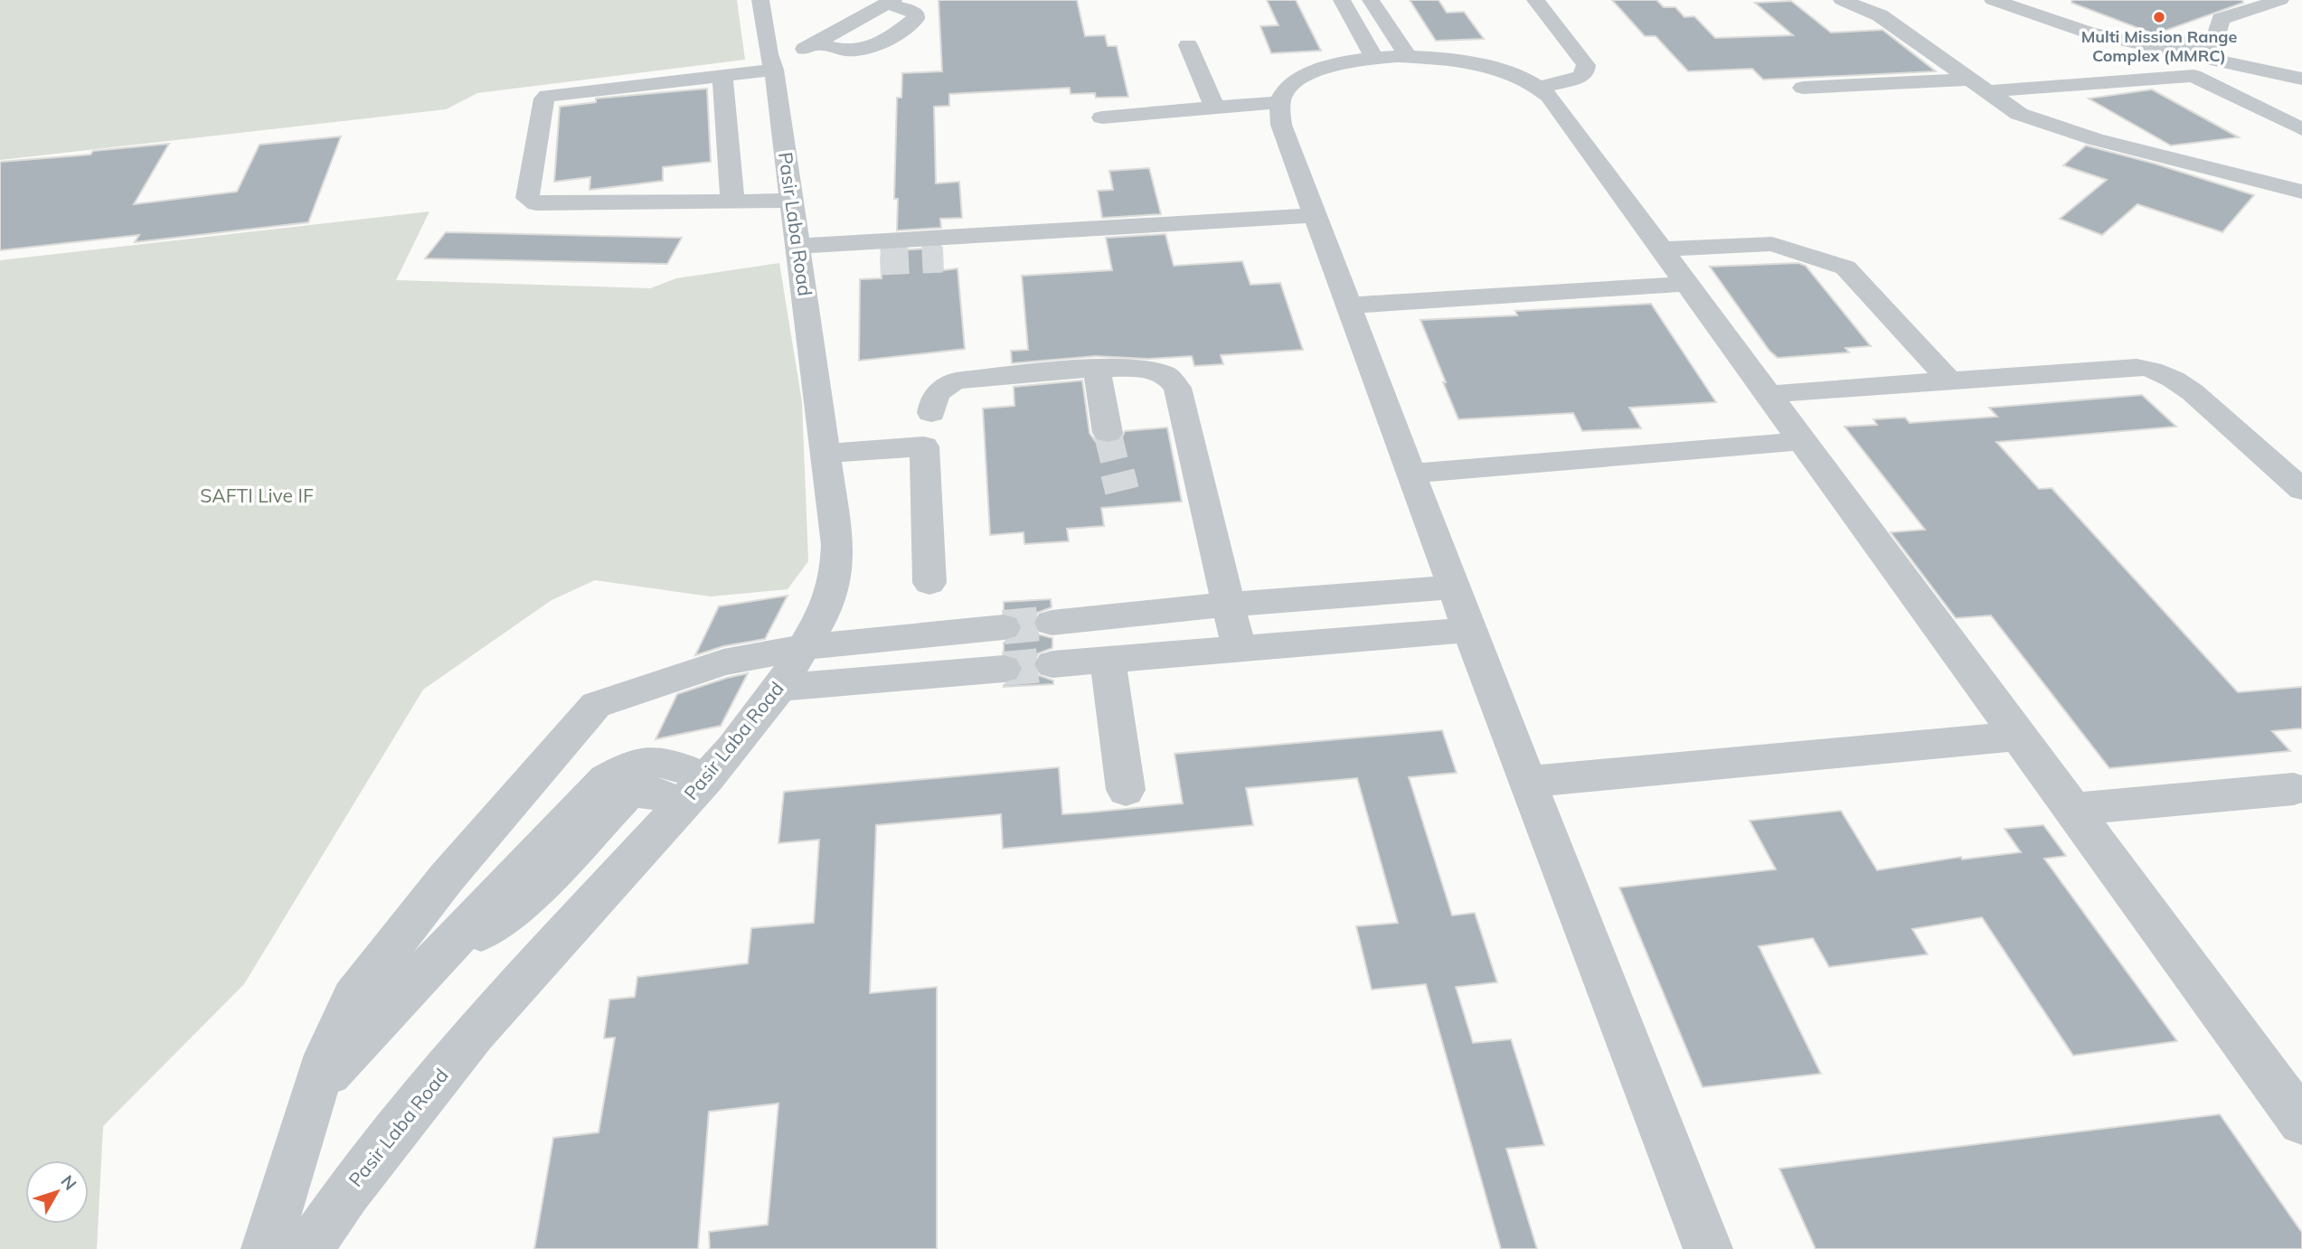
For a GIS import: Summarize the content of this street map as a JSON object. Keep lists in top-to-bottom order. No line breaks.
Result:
{"streets":{"street":["Pasir Laba Road"]},"parks":["SAFTI Live IF"],"places":["Multi Mission Range Complex (MMRC)"],"north":"top right"}
